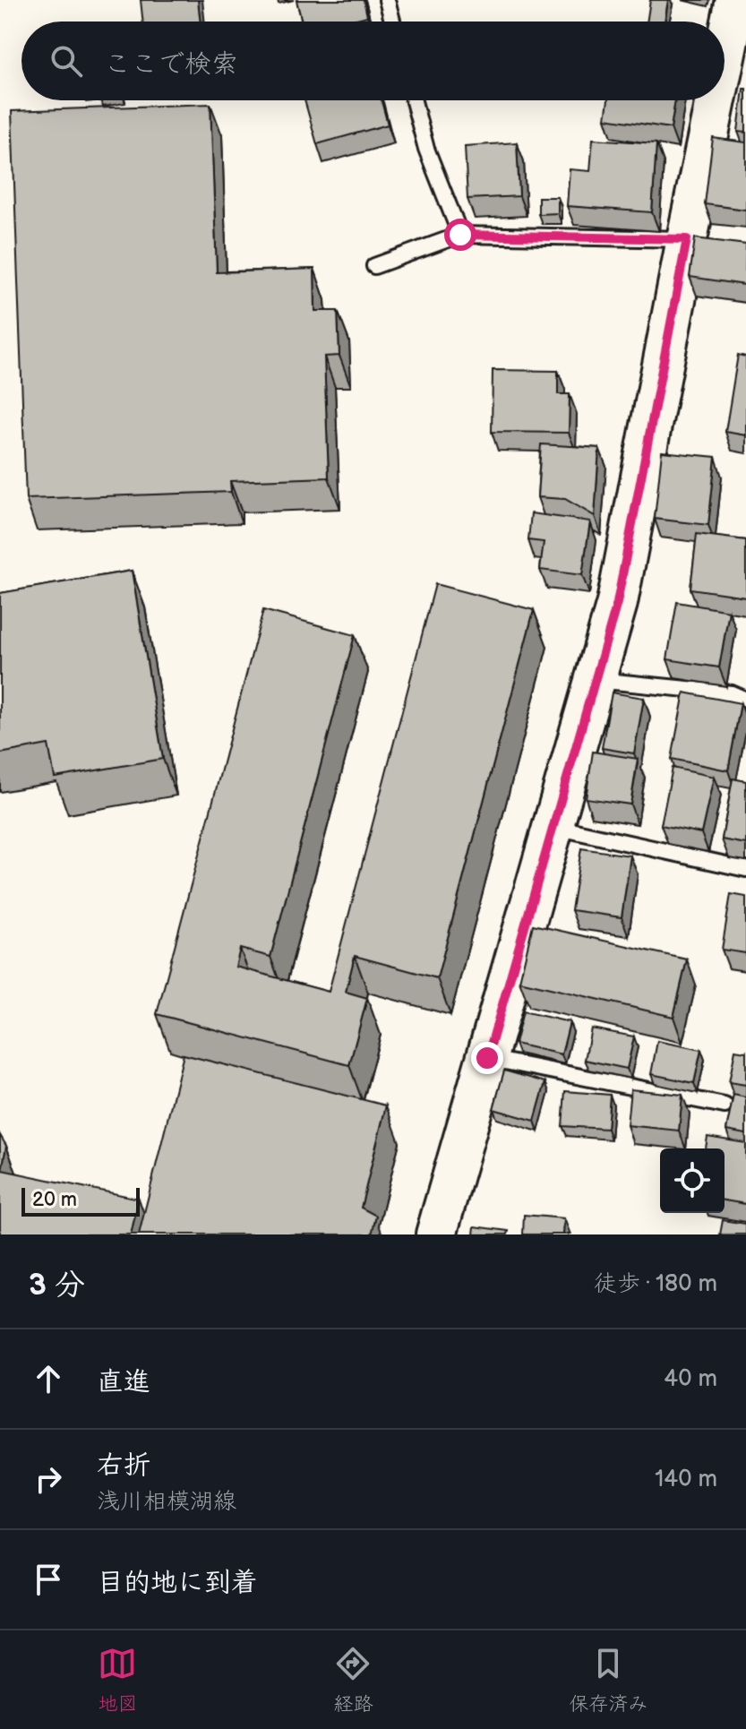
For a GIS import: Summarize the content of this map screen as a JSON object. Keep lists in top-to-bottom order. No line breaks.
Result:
{"scale_bar":"20 m","page":{"search":"ここで検索","scale":"20 m","heading":["3 分","徒歩 · 180 m"],"list":[["直進","40 m"],["右折","浅川相模湖線","140 m"],"目的地に到着"],"nav":["地図","経路","保存済み"]}}
